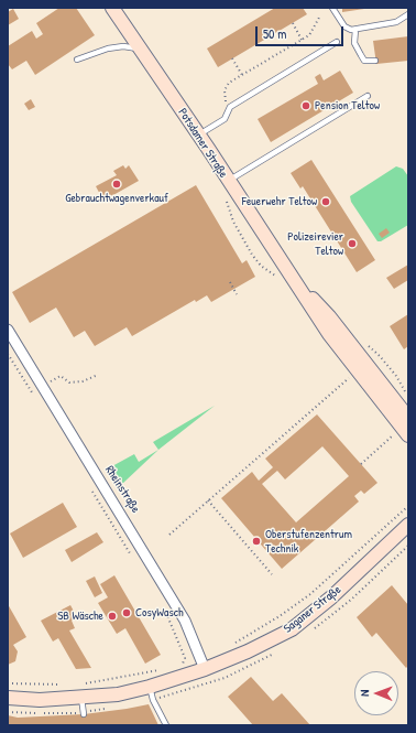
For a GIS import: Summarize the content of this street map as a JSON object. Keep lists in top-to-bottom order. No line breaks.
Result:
{"streets":{"street":["Potsdamer Straße","Rheinstraße","Saganer Straße"]},"crossings":[["Rheinstraße","Saganer Straße"]],"places":["Pension Teltow","Gebrauchtwagenverkauf","Feuerwehr Teltow","Polizeirevier Teltow","Oberstufenzentrum Technik","CosyWasch","SB Wäsche"],"scale_bar":"50 m","north":"left"}
